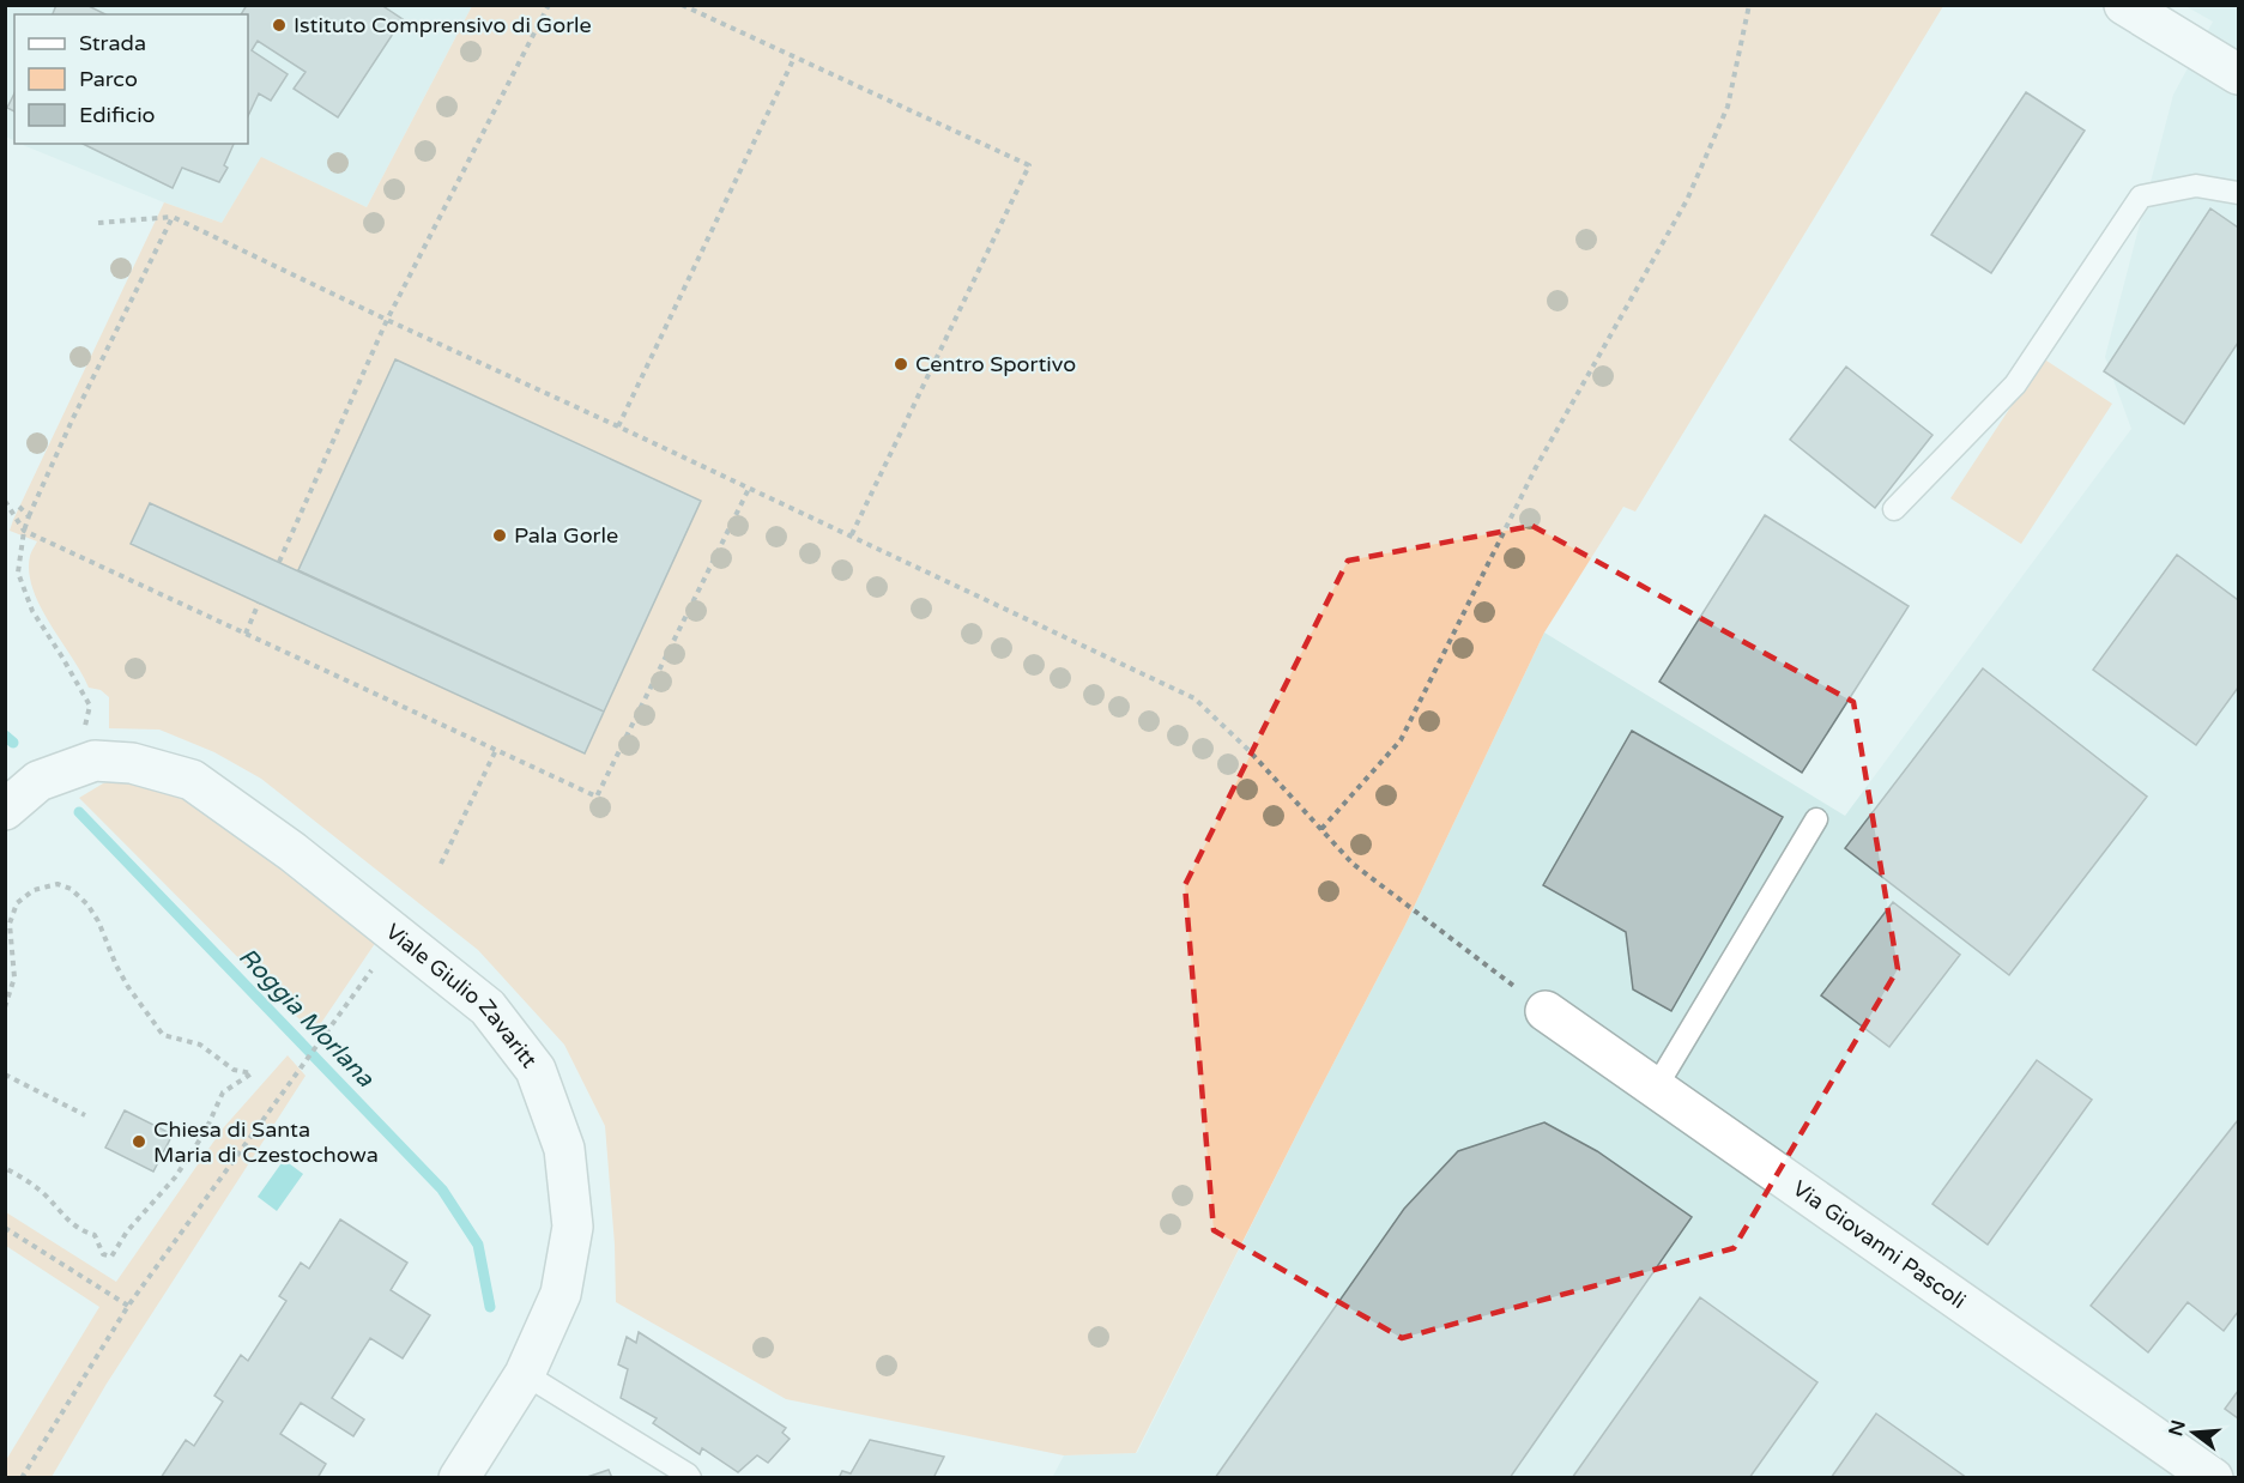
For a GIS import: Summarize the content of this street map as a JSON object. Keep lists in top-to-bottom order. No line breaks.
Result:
{"streets":{"street":["Viale Giulio Zavaritt","Via Giovanni Pascoli"]},"water":["Roggia Morlana"],"places":["Istituto Comprensivo di Gorle","Centro Sportivo","Pala Gorle","Chiesa di Santa Maria di Czestochowa"],"legend":["Strada","Parco","Edificio"],"north":"left"}
